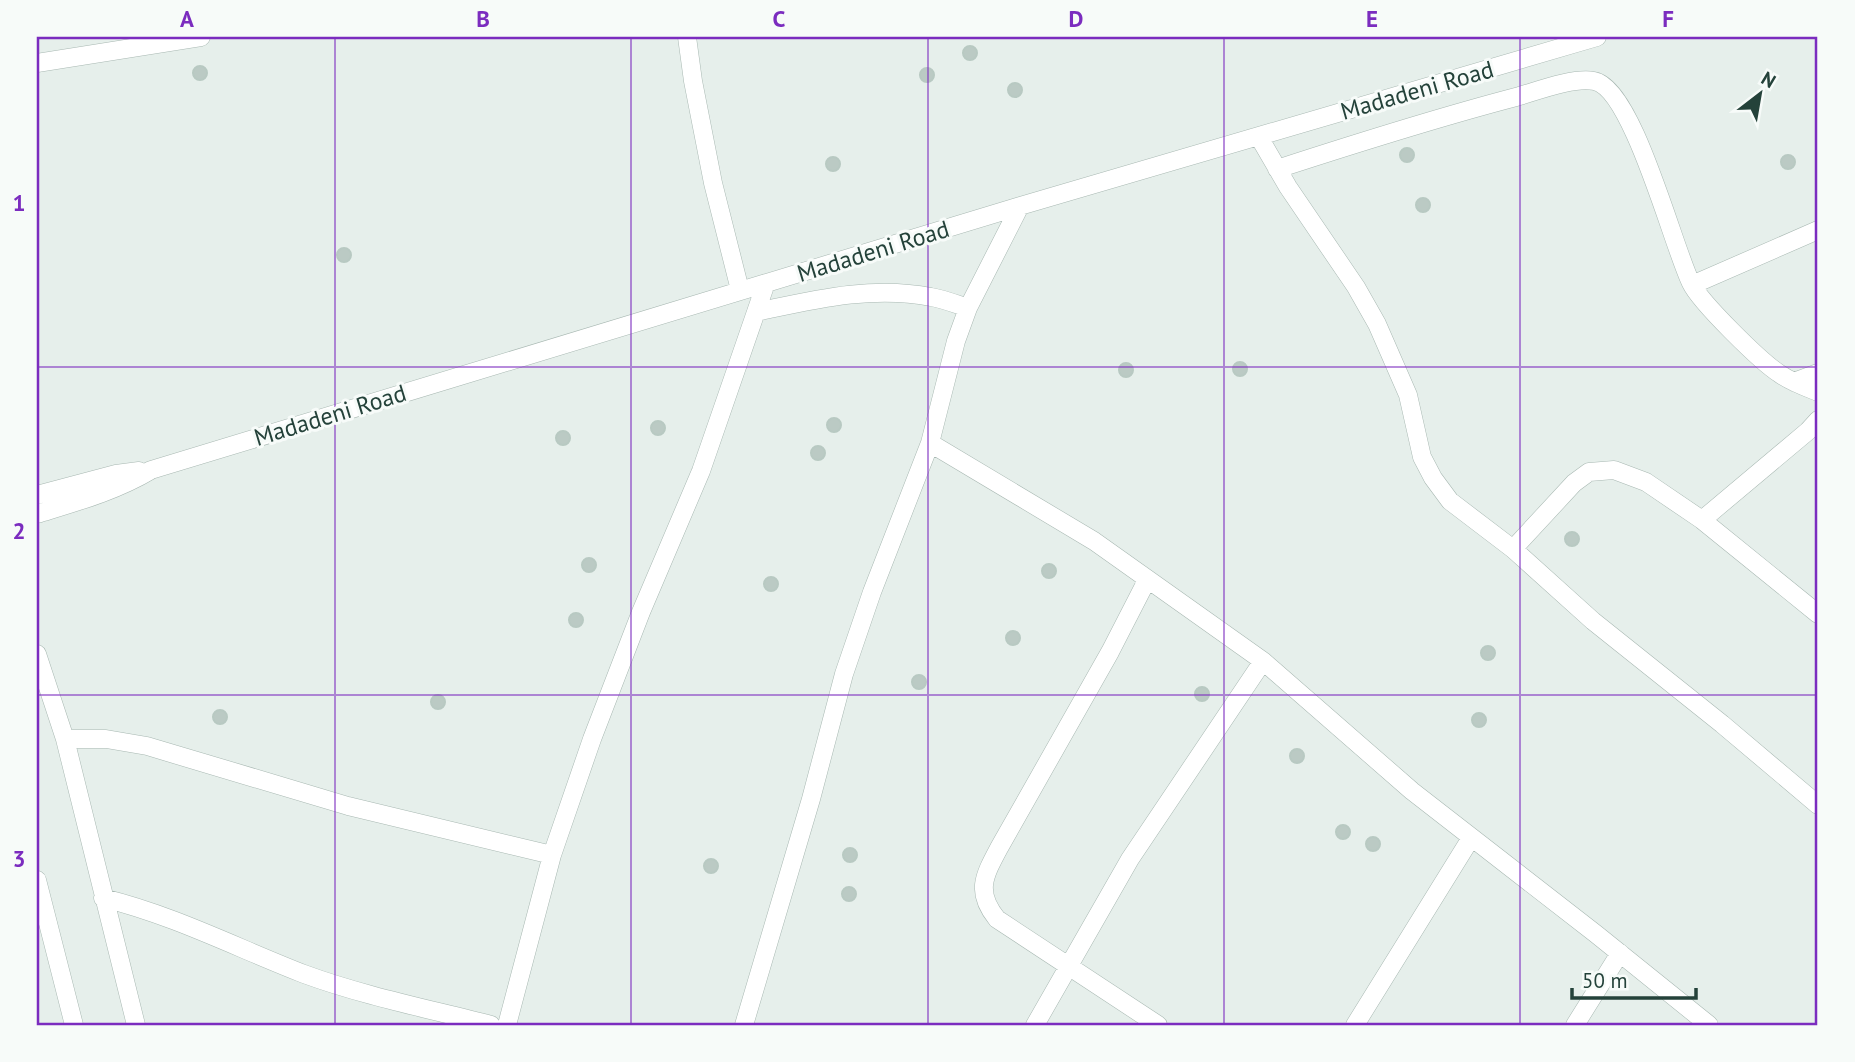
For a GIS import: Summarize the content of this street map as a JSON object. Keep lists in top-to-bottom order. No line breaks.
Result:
{"streets":{"street":["Madadeni Road"]},"scale_bar":"50 m","north":"top right","grid":{"columns":["A","B","C","D","E","F"],"rows":["1","2","3"]}}
